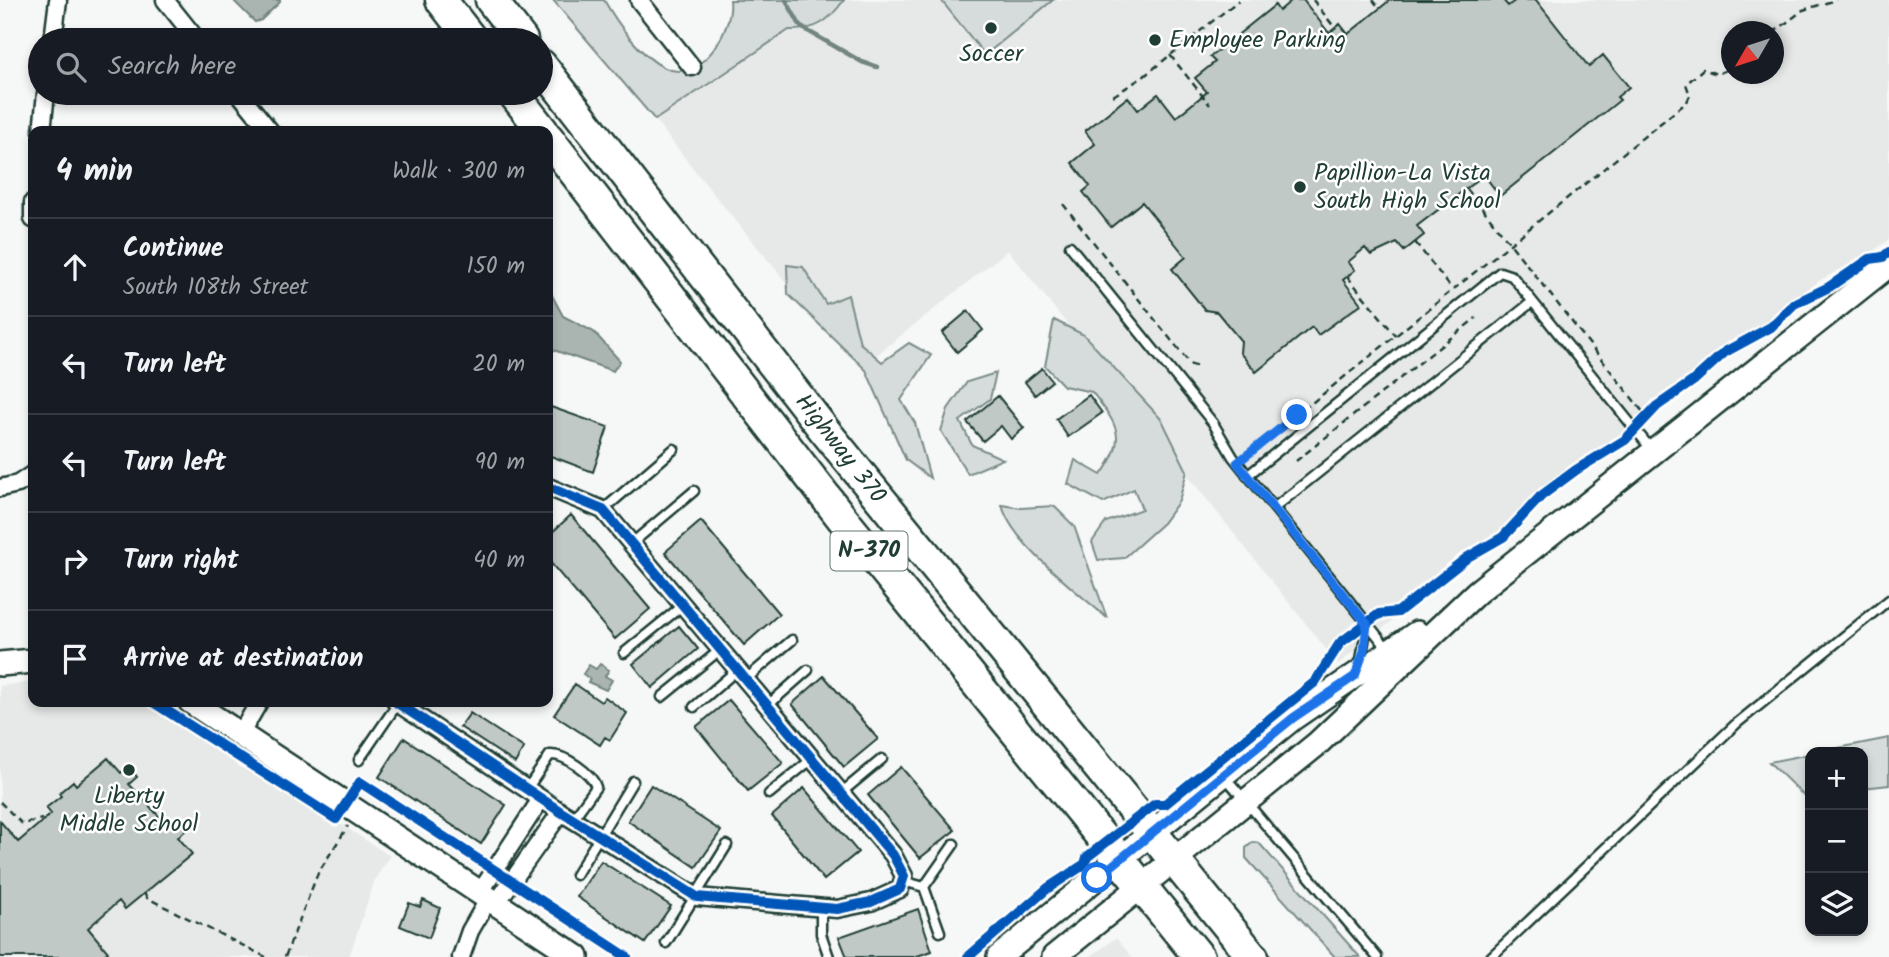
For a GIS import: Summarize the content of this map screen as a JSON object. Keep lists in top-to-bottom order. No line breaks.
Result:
{"streets":{"highway":["Highway 370","N-370"]},"places":["Soccer","Employee Parking","Papillion-La Vista South High School","Liberty Middle School"],"north":"bottom left","page":{"search":"Search here","heading":["4 min","Walk · 300 m"],"list":[["Continue","South 108th Street","150 m"],["Turn left","20 m"],["Turn left","90 m"],["Turn right","40 m"],"Arrive at destination"],"map_buttons":["+","−"]}}
